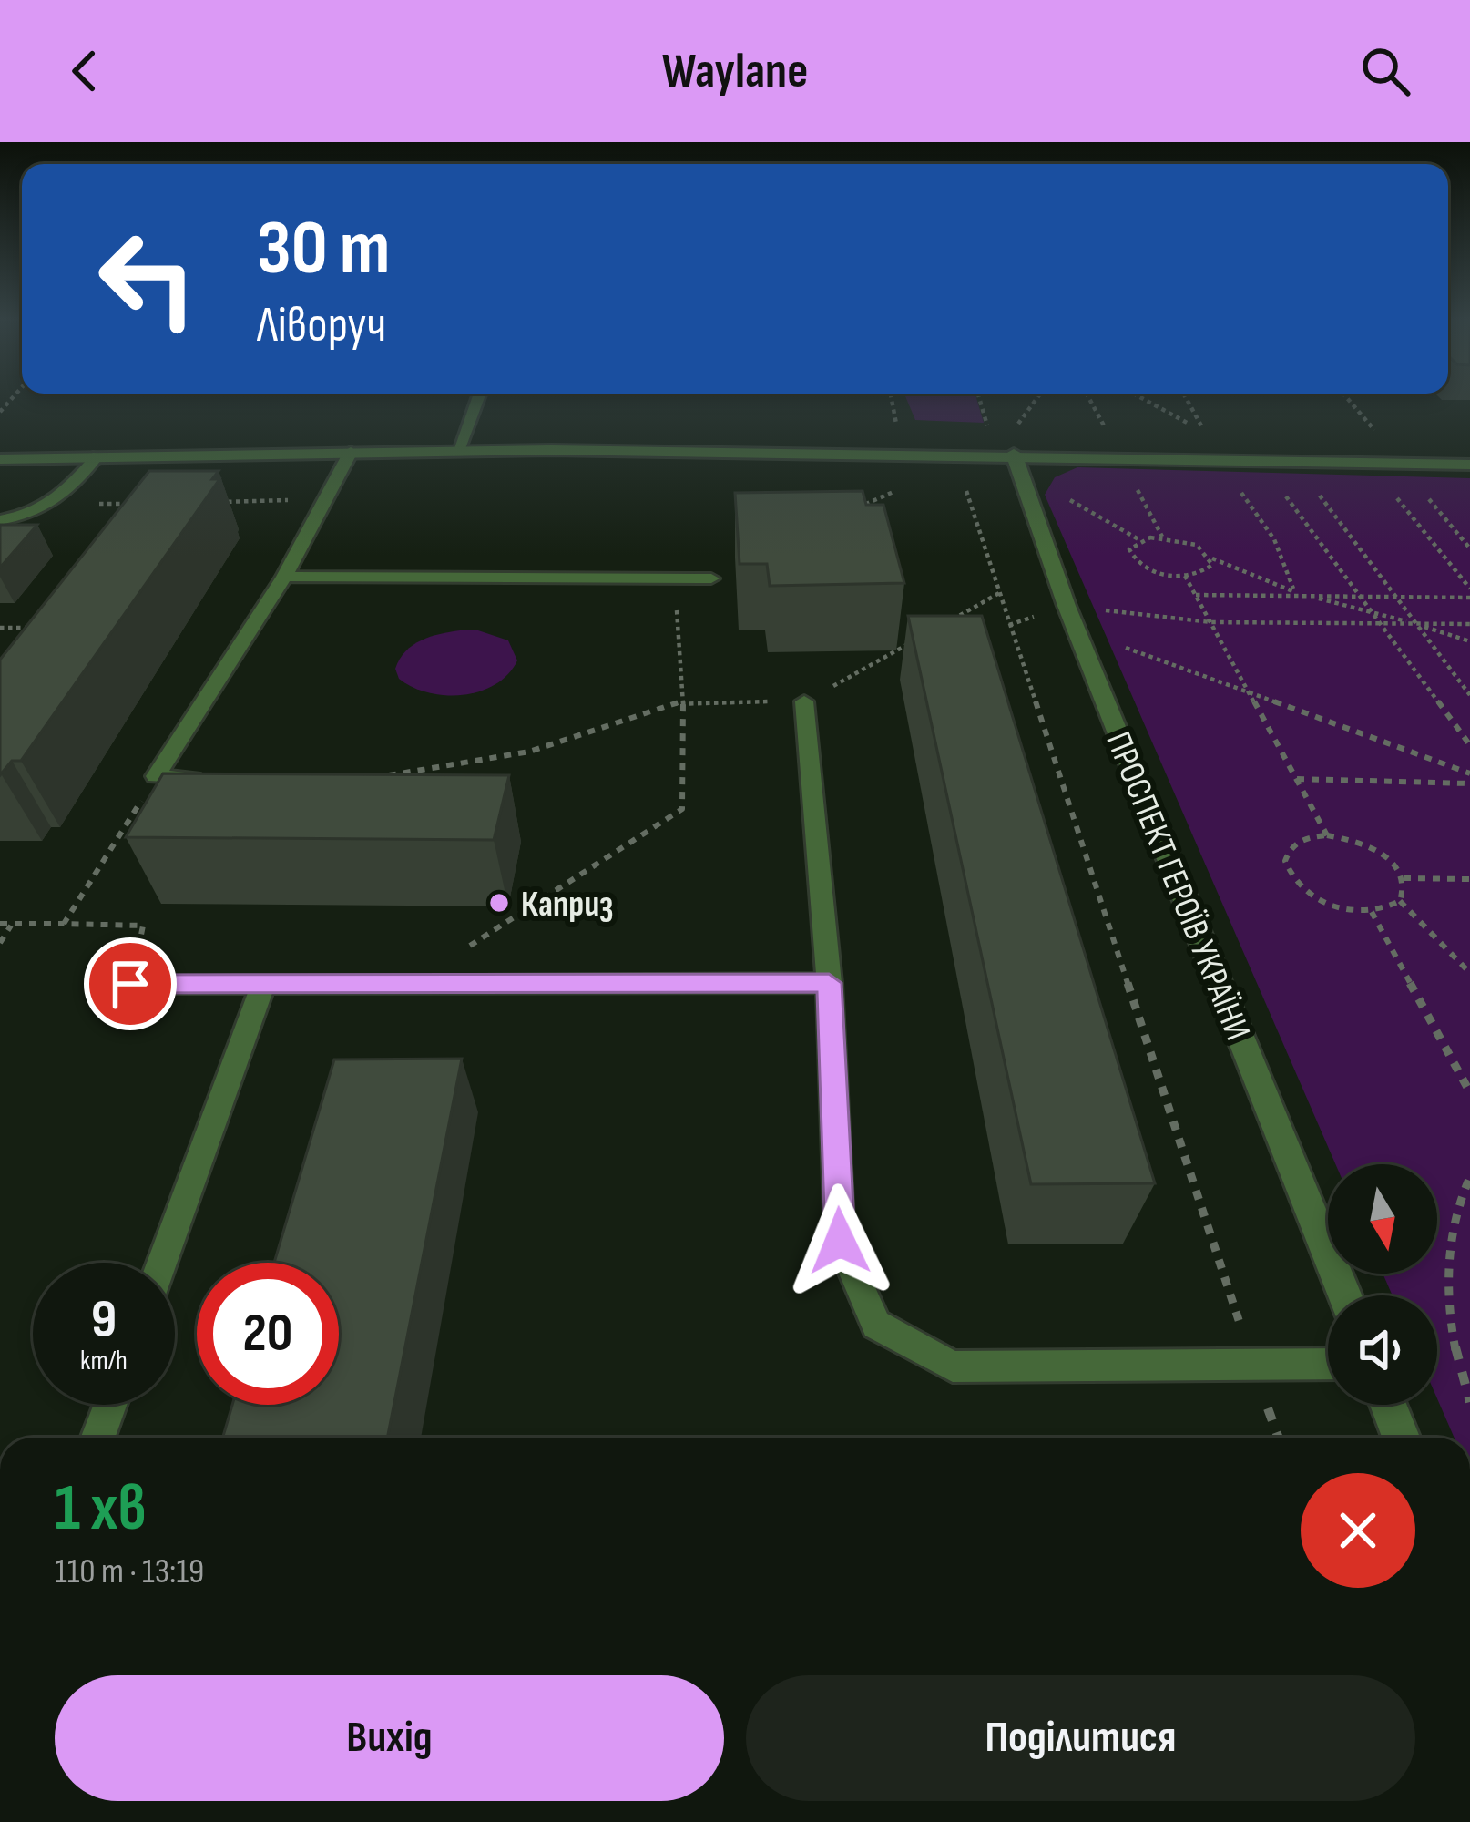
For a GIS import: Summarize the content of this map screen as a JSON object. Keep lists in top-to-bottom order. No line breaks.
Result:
{"streets":{"street":["ПРОСПЕКТ ГЕРОЇВ УКРАЇНИ"]},"places":["Каприз"],"north":"bottom","page":{"header":"Waylane","turn":["30 m","Ліворуч"],"speed":"9 km/h","limit":"20","heading":["1 хв","110 m · 13:19"],"buttons":["Вихід","Поділитися"]}}
